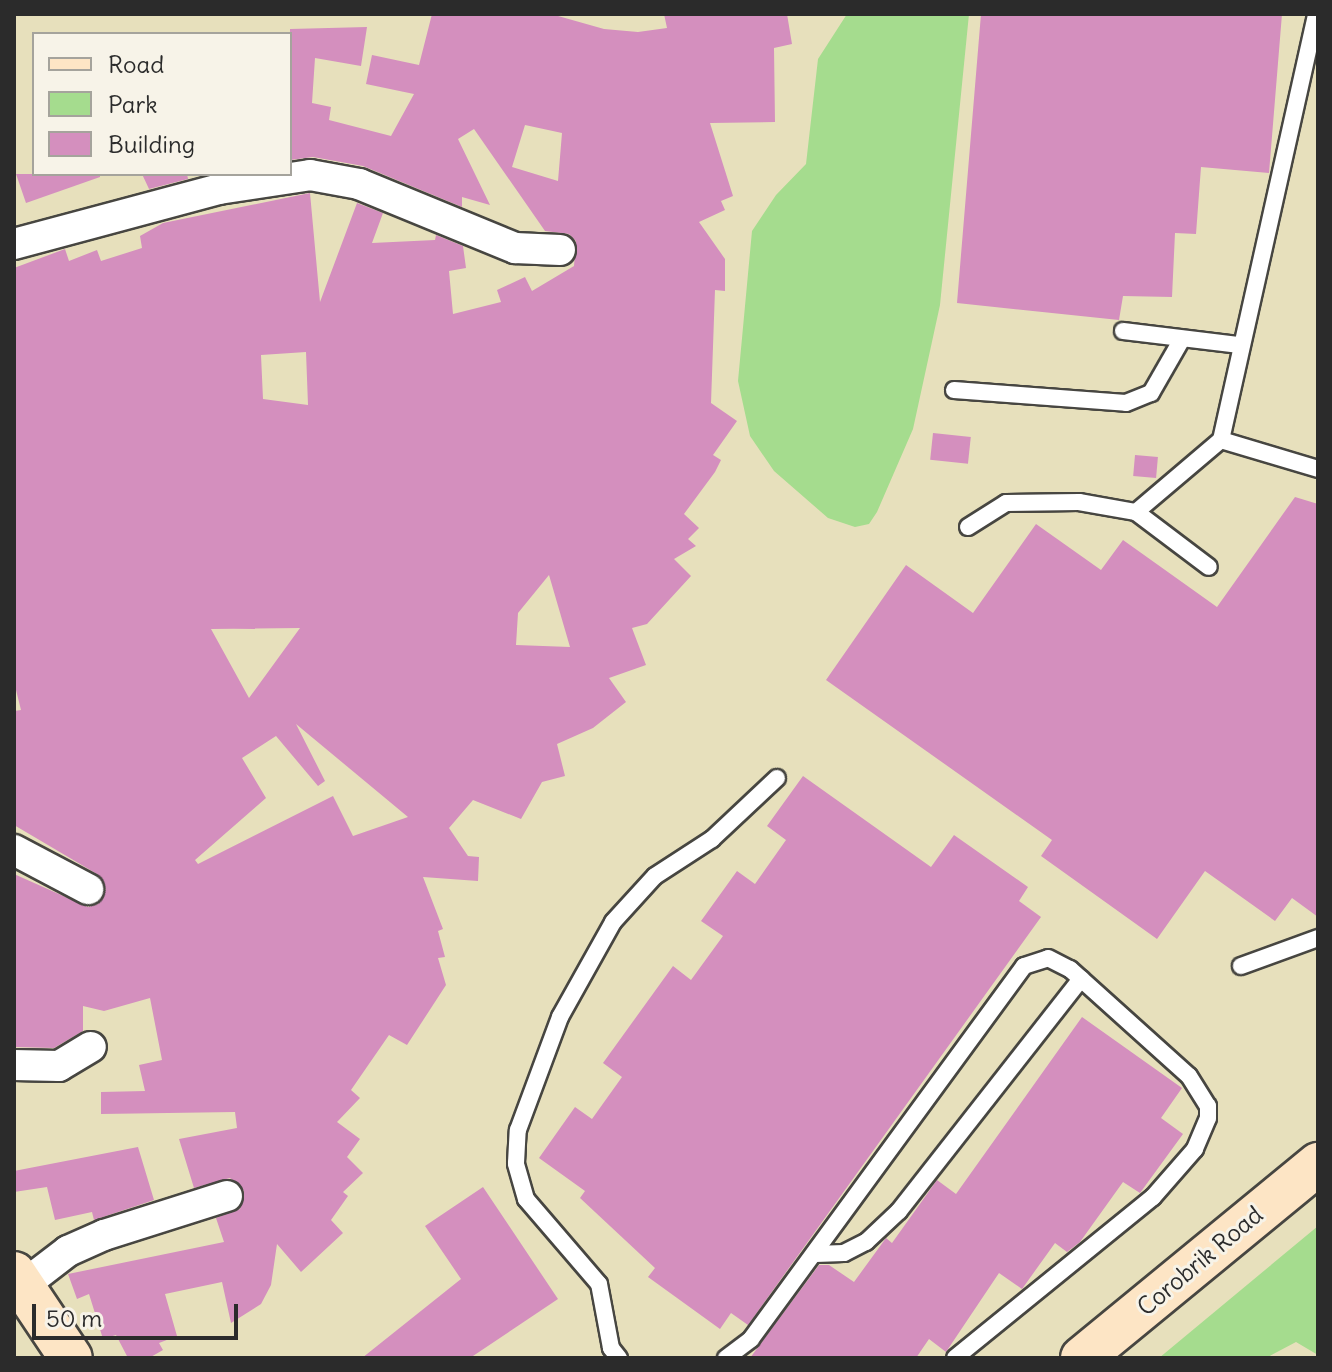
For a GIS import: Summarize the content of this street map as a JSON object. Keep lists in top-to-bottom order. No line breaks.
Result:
{"streets":{"street":["Corobrik Road"]},"legend":["Road","Park","Building"],"scale_bar":"50 m"}
